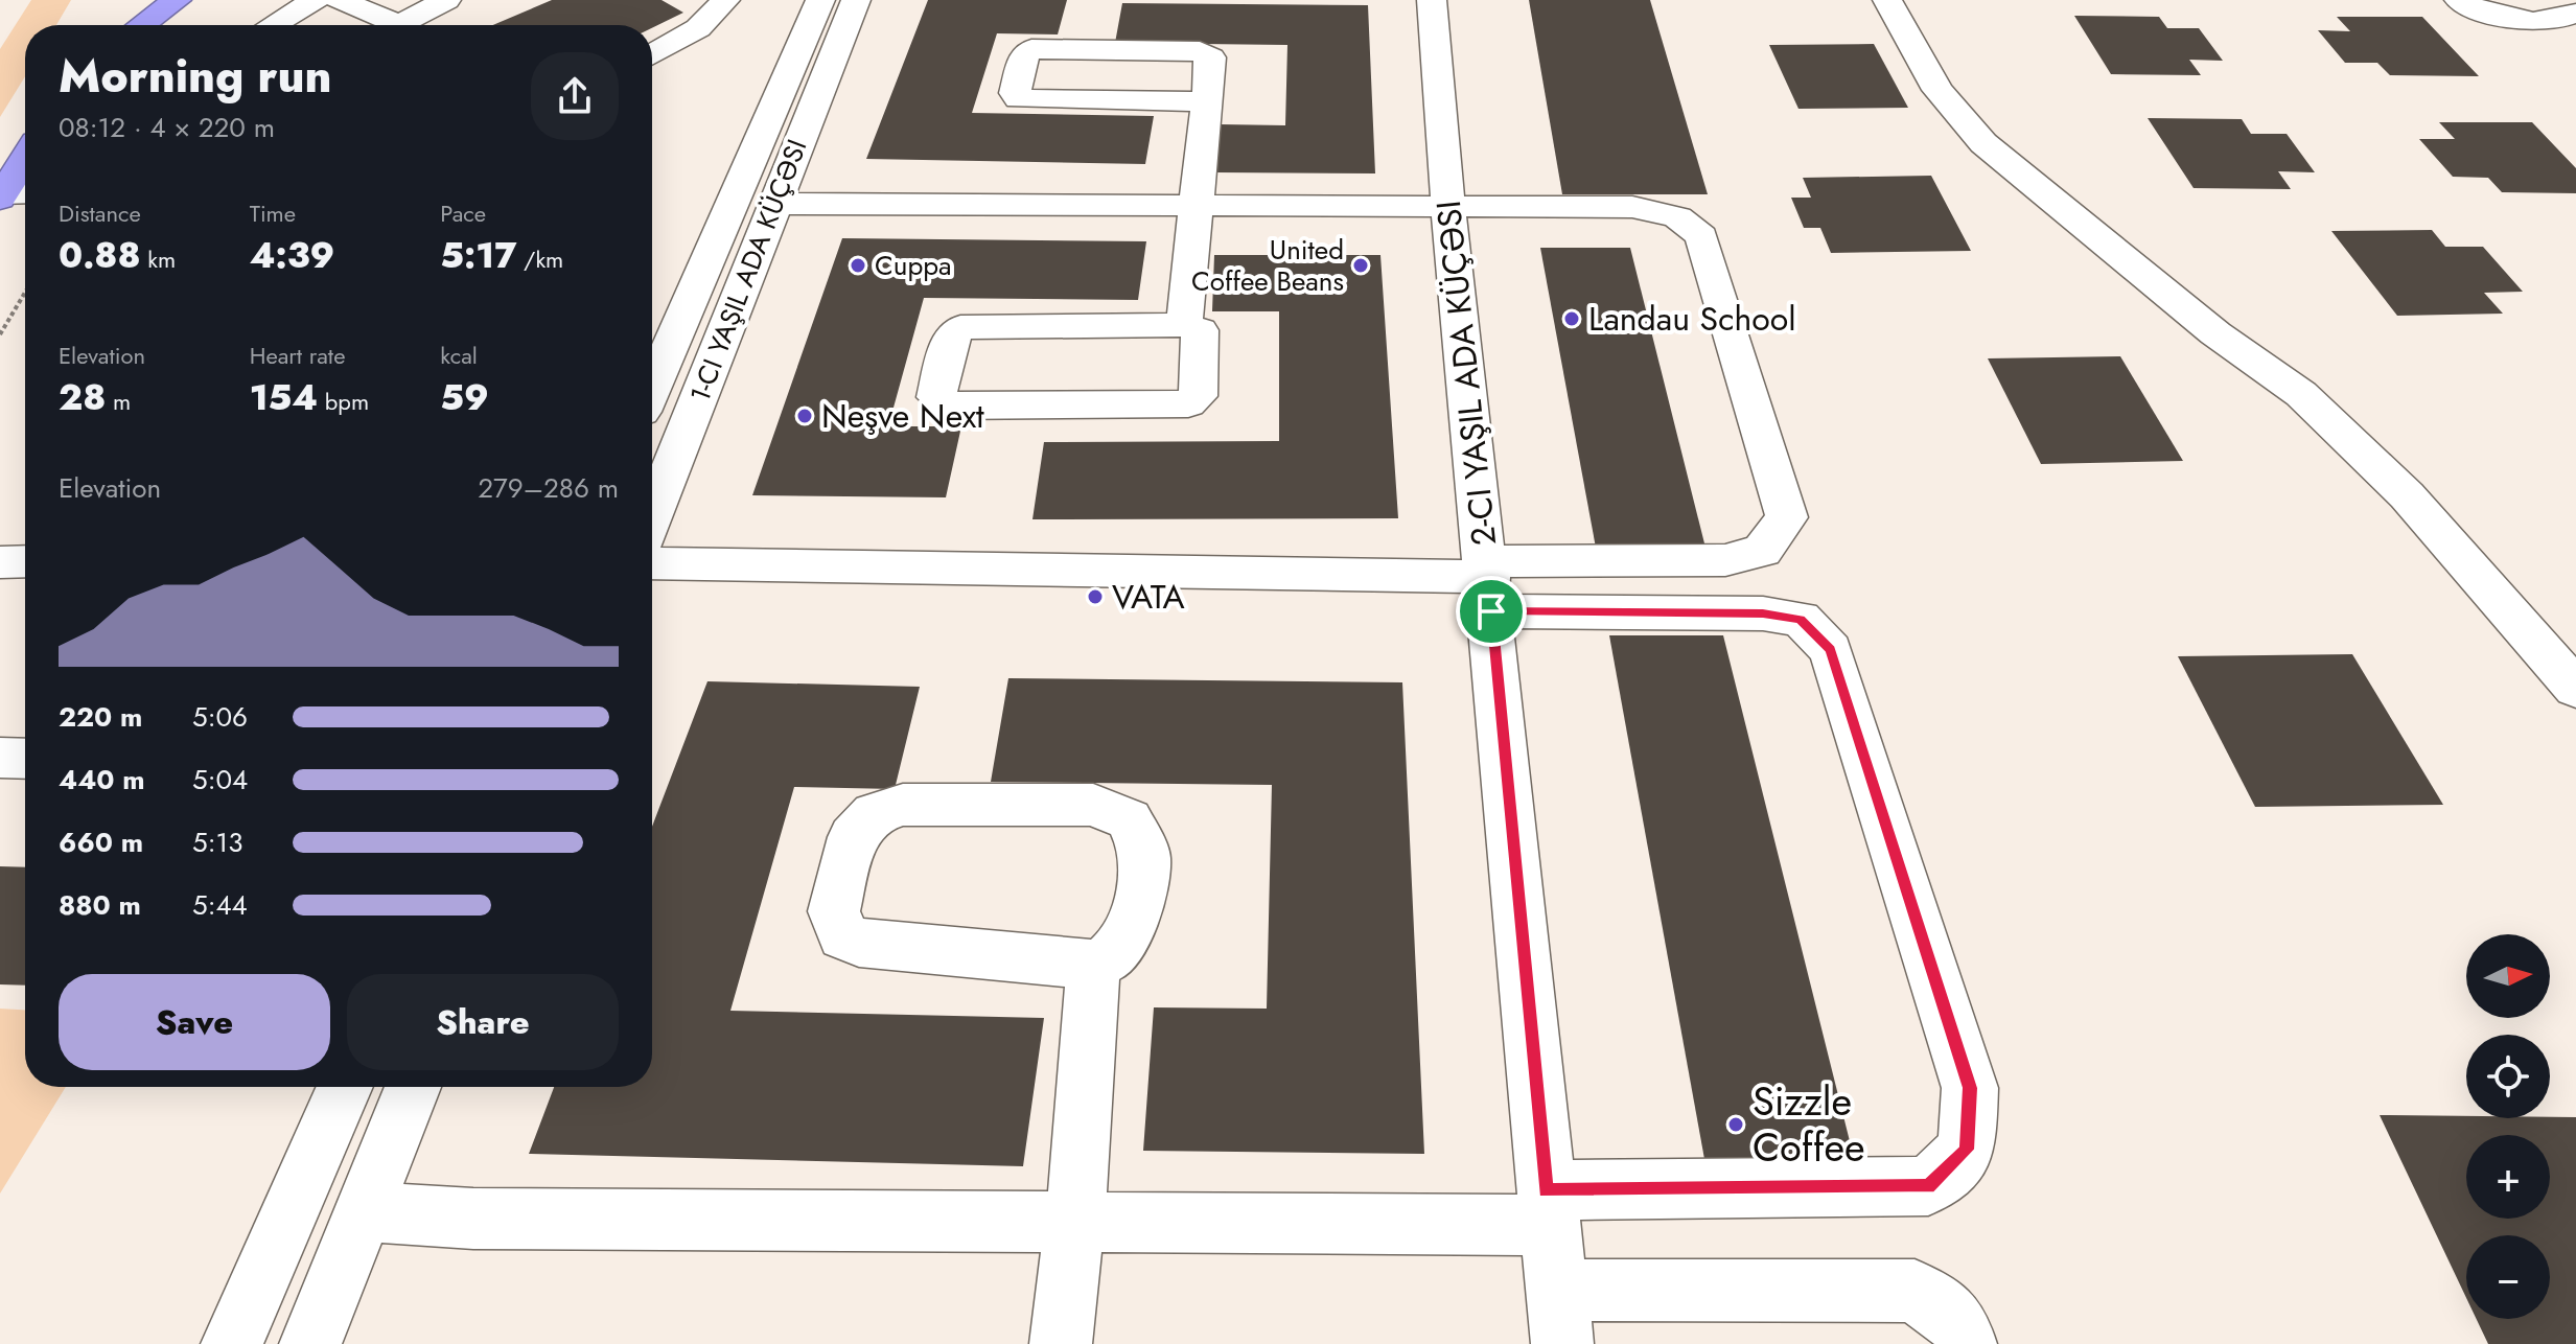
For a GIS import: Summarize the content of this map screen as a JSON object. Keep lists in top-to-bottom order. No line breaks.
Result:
{"places":["Cuppa","United Coffee Beans","Landau School","Neşve Next","VATA","Sizzle Coffee"],"north":"right","page":{"heading":["Morning run","08:12 · 4 × 220 m"],"stats":[["Distance","0.88 km"],["Time","4:39"],["Pace","5:17 /km"],["Elevation","28 m"],["Heart rate","154 bpm"],["kcal","59"]],"chart":["Elevation","279–286 m"],"list":[{"name":"220 m","note":"5:06"},{"name":"440 m","note":"5:04"},{"name":"660 m","note":"5:13"},{"name":"880 m","note":"5:44"}],"map_buttons":["+","−"],"buttons":["Save","Share"]}}
